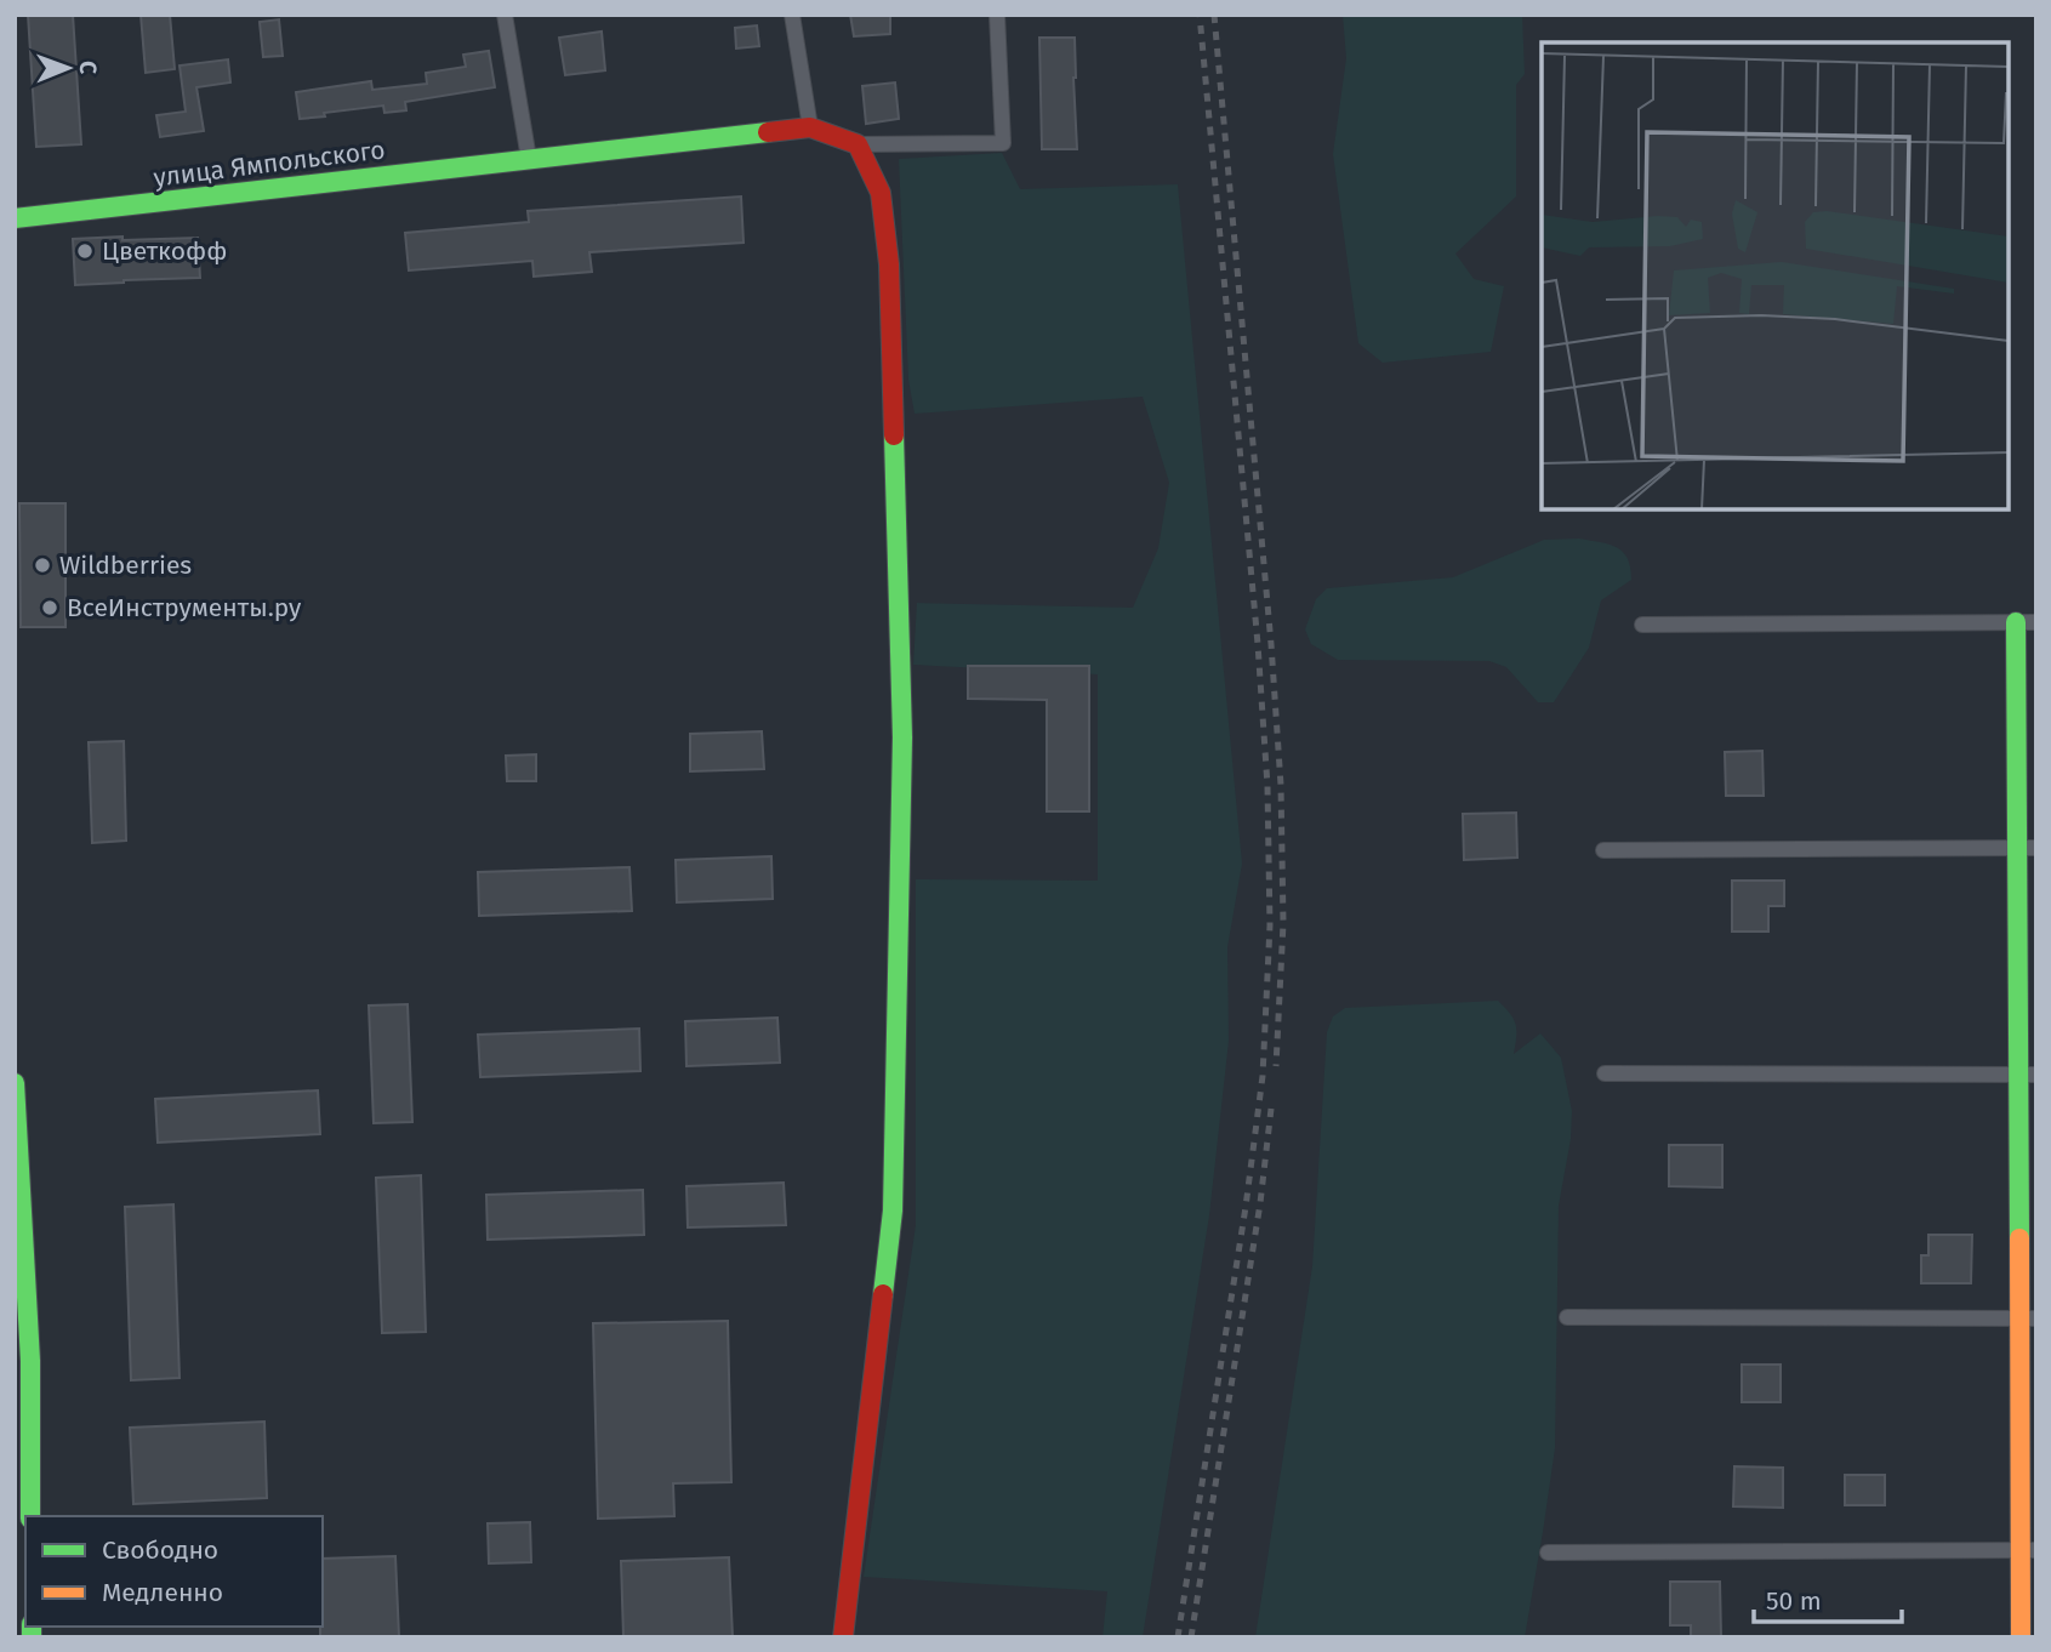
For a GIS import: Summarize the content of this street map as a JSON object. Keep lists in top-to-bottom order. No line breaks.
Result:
{"streets":{"street":["улица Ямпольского"]},"places":["Цветкофф","Wildberries","ВсеИнструменты.ру"],"legend":["Свободно","Медленно"],"scale_bar":"50 m","north":"right"}
